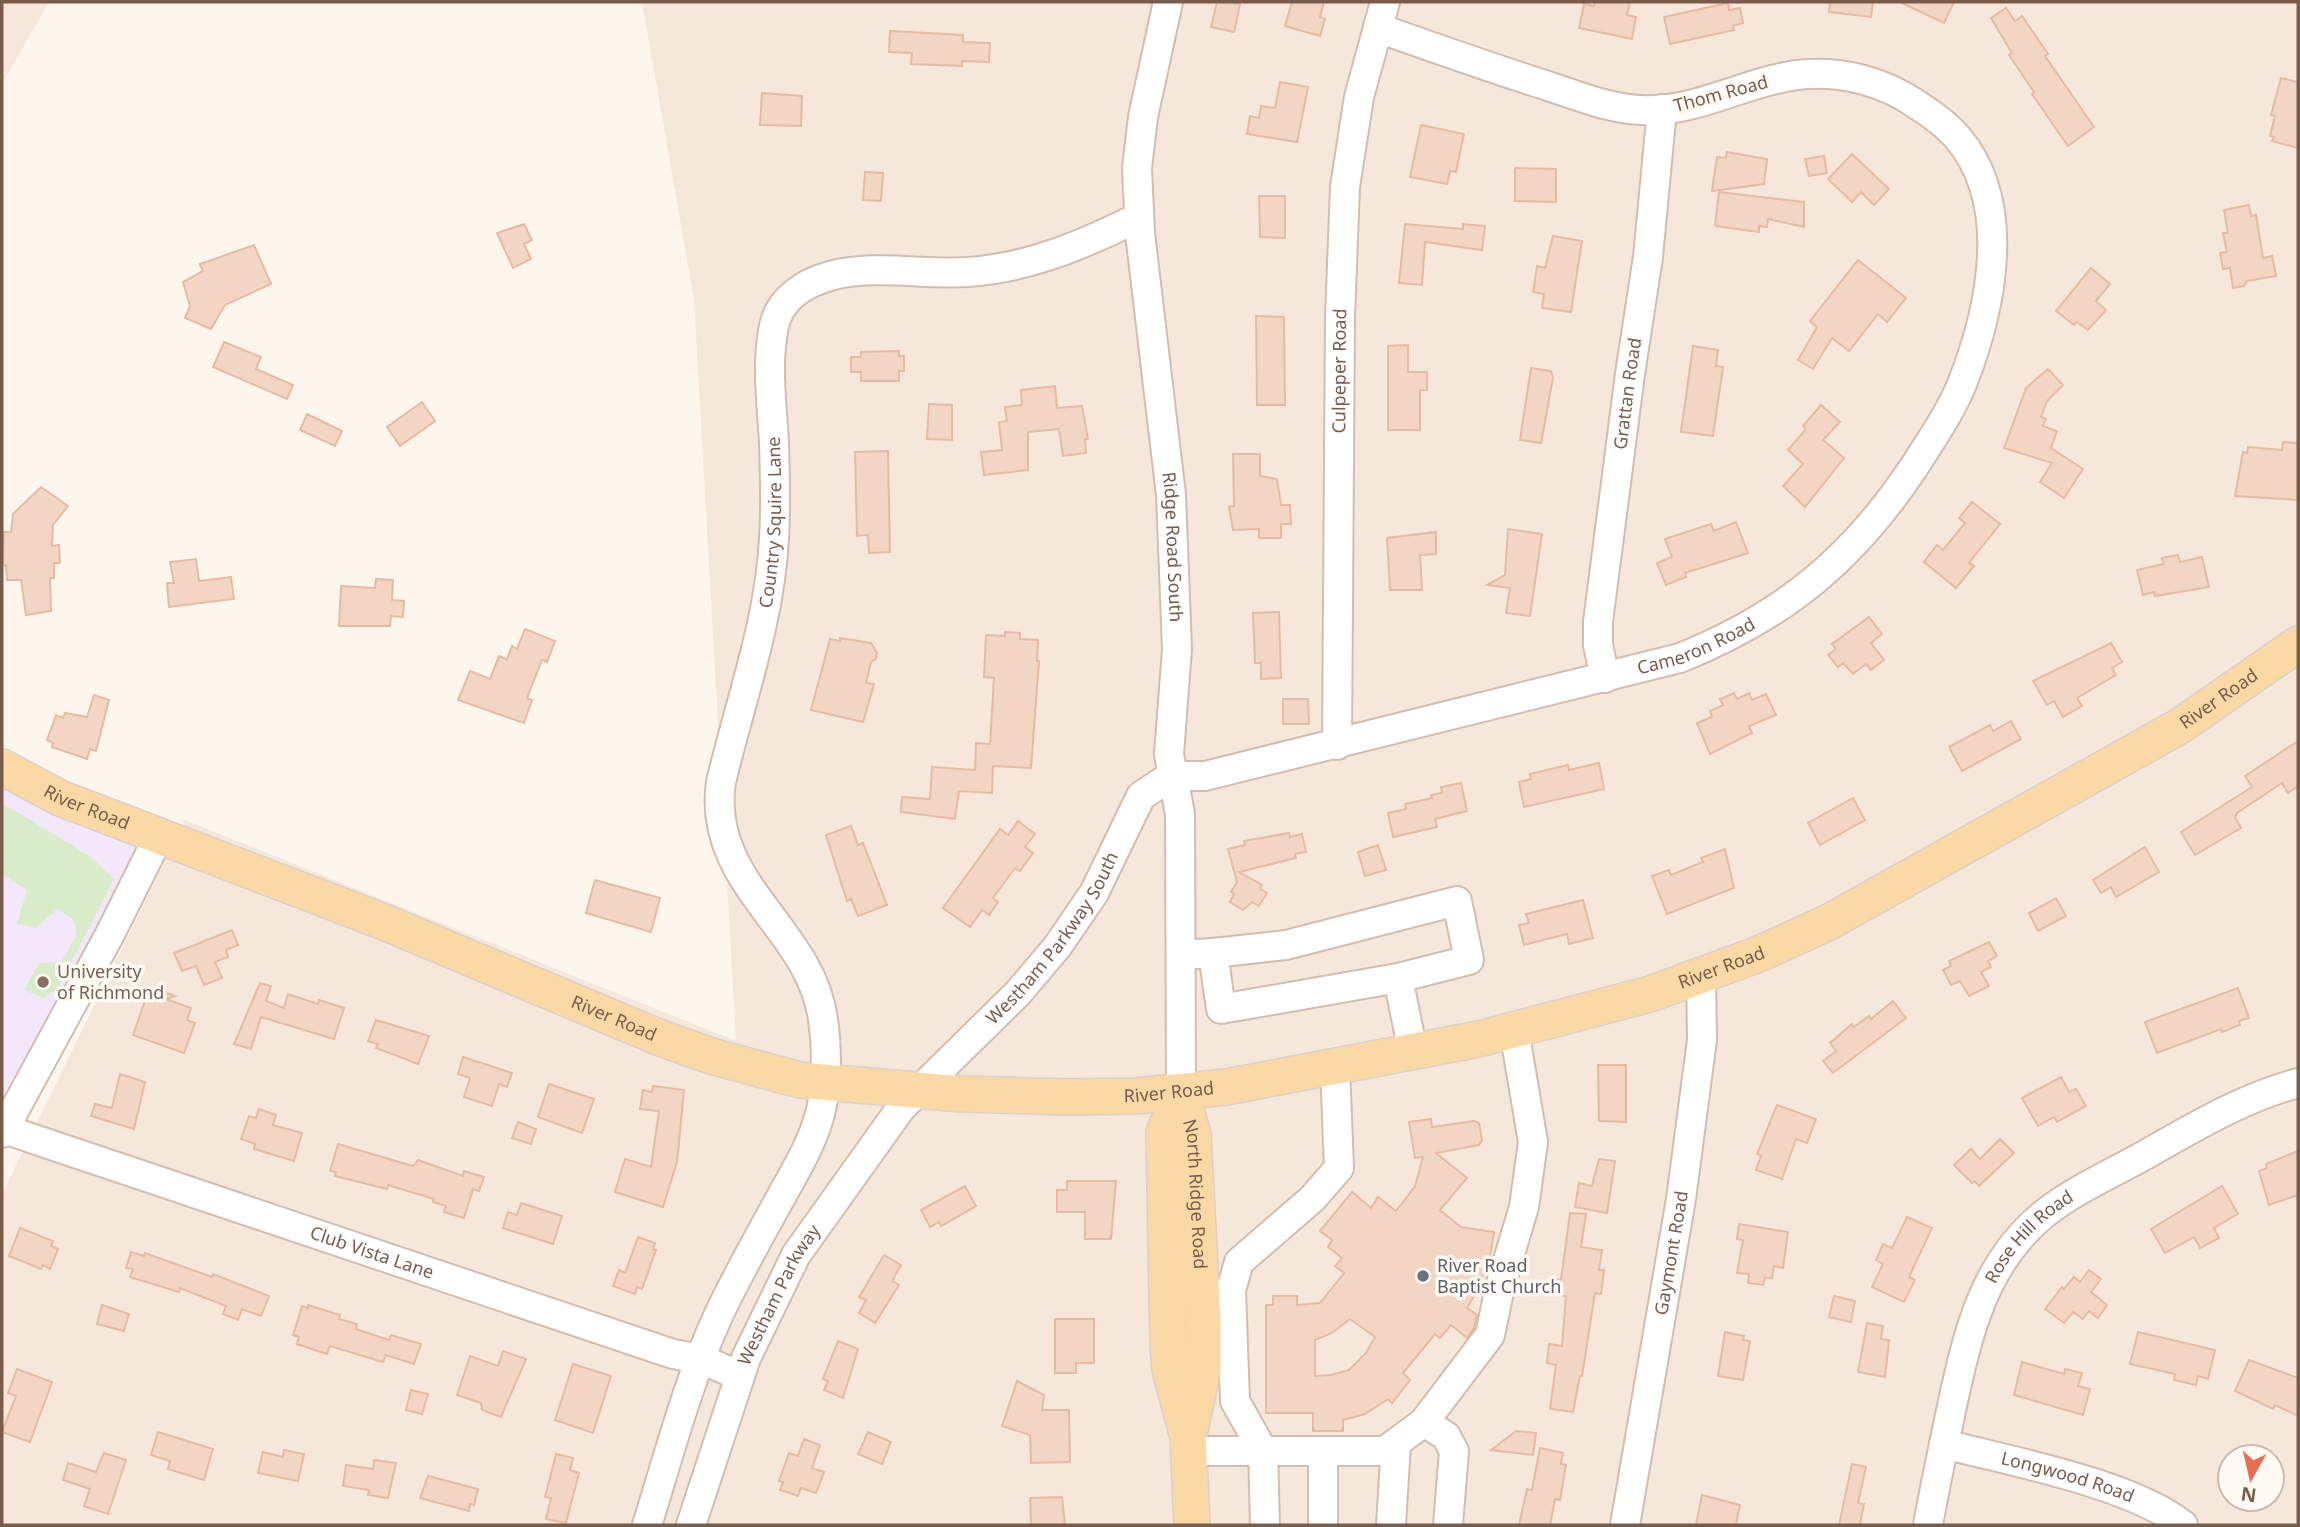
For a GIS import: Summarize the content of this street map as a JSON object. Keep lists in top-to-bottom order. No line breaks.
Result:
{"streets":{"main road":["River Road","North Ridge Road"],"street":["Thom Road","Culpeper Road","Grattan Road","Country Squire Lane","Ridge Road South","Cameron Road","Westham Parkway South","Rose Hill Road","Gaymont Road","Club Vista Lane","Westham Parkway","Longwood Road"]},"crossings":[["Thom Road","Culpeper Road"],["Thom Road","Grattan Road"],["Thom Road","Cameron Road"],["Culpeper Road","Cameron Road"],["Grattan Road","Cameron Road"],["Country Squire Lane","Ridge Road South"],["Country Squire Lane","River Road"],["Ridge Road South","Cameron Road"],["Ridge Road South","River Road"],["Ridge Road South","Westham Parkway South"],["Ridge Road South","North Ridge Road"],["Cameron Road","Westham Parkway South"],["River Road","Westham Parkway South"],["River Road","North Ridge Road"],["River Road","Gaymont Road"],["River Road","Westham Parkway"],["Westham Parkway South","Westham Parkway"],["Rose Hill Road","Longwood Road"],["Club Vista Lane","Westham Parkway"]],"places":["University of Richmond","River Road Baptist Church"],"north":"bottom"}
